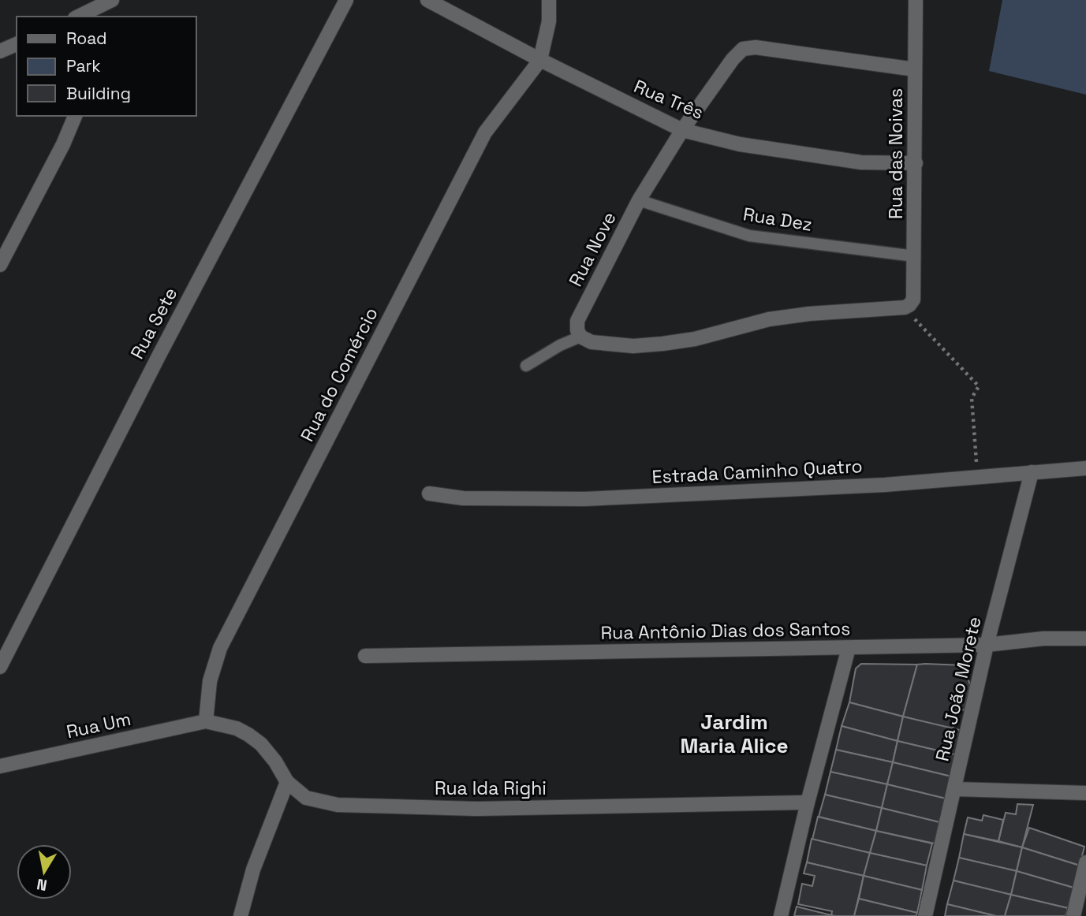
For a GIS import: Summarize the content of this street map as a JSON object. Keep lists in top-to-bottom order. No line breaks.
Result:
{"streets":{"street":["Rua Três","Rua das Noivas","Rua Nove","Rua Sete","Rua do Comércio","Estrada Caminho Quatro","Rua Antônio Dias dos Santos","Rua João Morete","Rua Um","Rua Ida Righi"],"lane":["Rua Dez"]},"crossings":[["Rua Três","Rua das Noivas"],["Rua Três","Rua Nove"],["Rua Três","Rua do Comércio"],["Rua das Noivas","Rua Dez"],["Rua das Noivas","Rua Nove"],["Rua Dez","Rua Nove"],["Rua do Comércio","Rua Um"],["Rua do Comércio","Rua Ida Righi"],["Estrada Caminho Quatro","Rua João Morete"],["Rua Antônio Dias dos Santos","Rua João Morete"],["Rua Um","Rua Ida Righi"]],"districts":["Jardim Maria Alice"],"legend":["Road","Park","Building"],"north":"bottom"}
